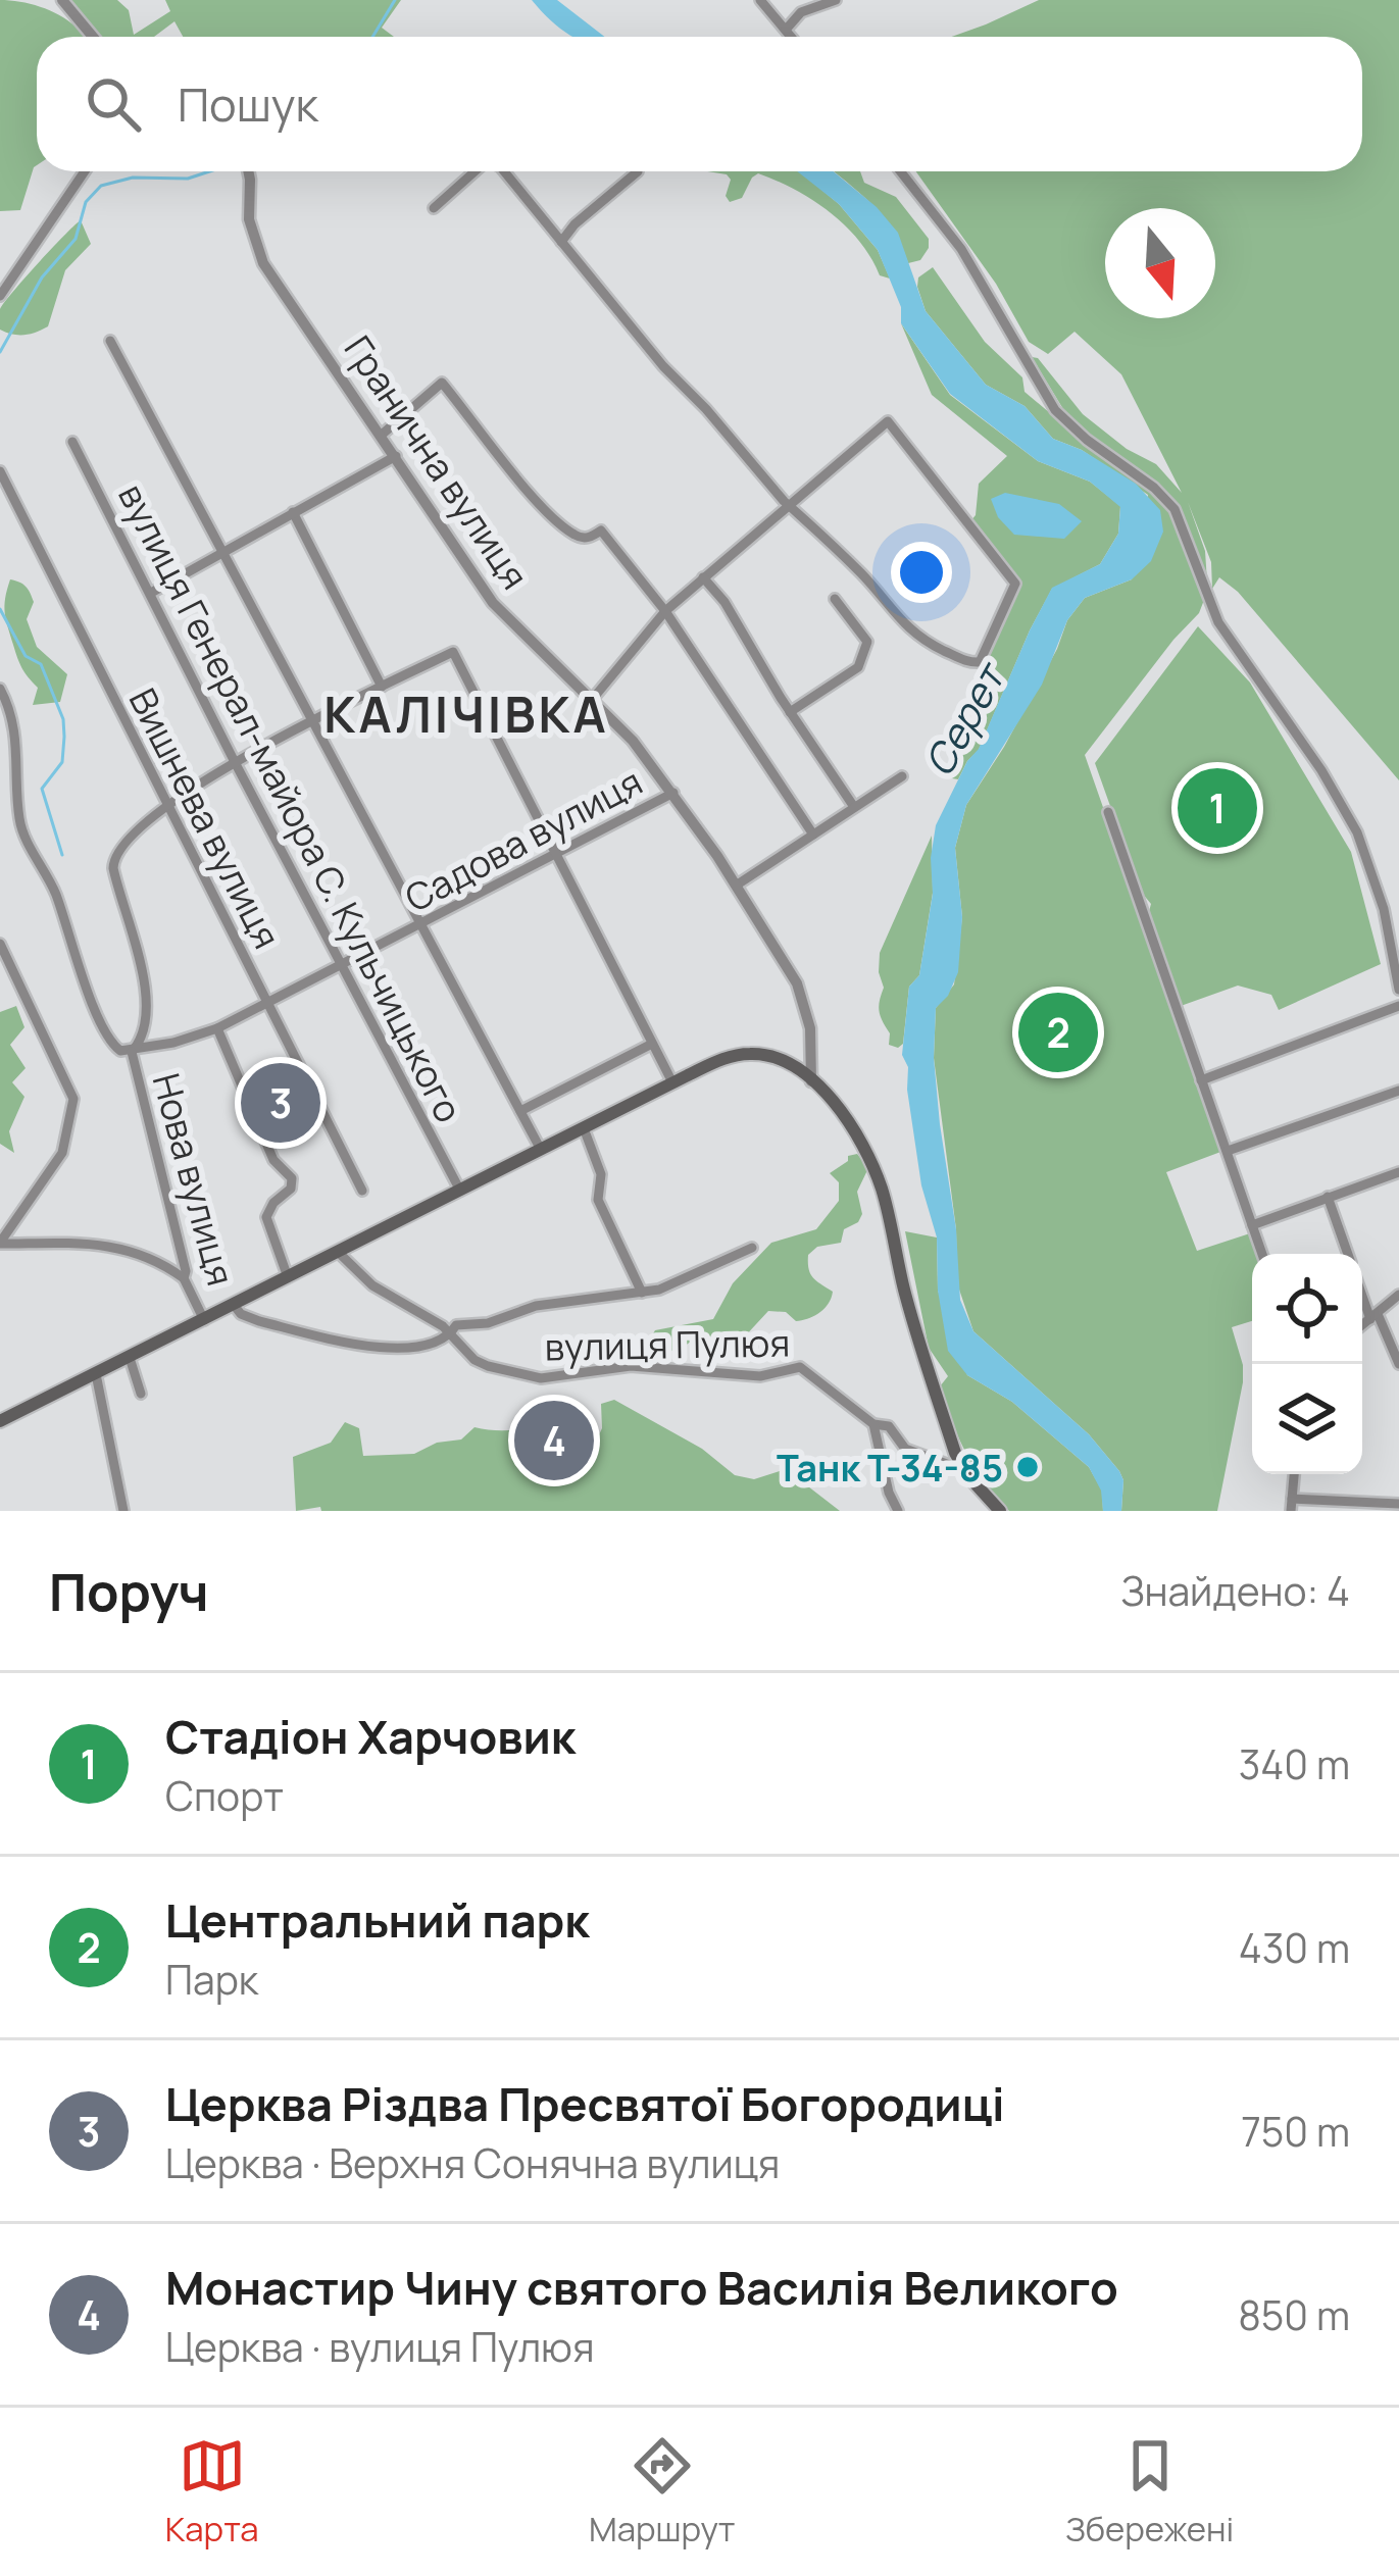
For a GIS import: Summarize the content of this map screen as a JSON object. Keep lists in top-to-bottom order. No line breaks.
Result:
{"streets":{"street":["Гранична вулиця","вулиця Генерал-майора С. Кульчицького","Вишнева вулиця","Садова вулиця","Нова вулиця","вулиця Пулюя"]},"crossings":[["Гранична вулиця","Садова вулиця"],["вулиця Генерал-майора С. Кульчицького","Садова вулиця"],["Вишнева вулиця","Садова вулиця"],["Садова вулиця","Нова вулиця"]],"districts":["КАЛІЧІВКА"],"water":["Серет"],"places":["Танк Т-34-85"],"north":"bottom","page":{"search":"Пошук","pins":["1","2","3","4"],"heading":["Поруч","Знайдено: 4"],"list":[{"mark":"1","name":"Стадіон Харчовик","note":"Спорт","value":"340 m"},{"mark":"2","name":"Центральний парк","note":"Парк","value":"430 m"},{"mark":"3","name":"Церква Різдва Пресвятої Богородиці","note":"Церква · Верхня Сонячна вулиця","value":"750 m"},{"mark":"4","name":"Монастир Чину святого Василія Великого","note":"Церква · вулиця Пулюя","value":"850 m"}],"nav":["Карта","Маршрут","Збережені"]}}
